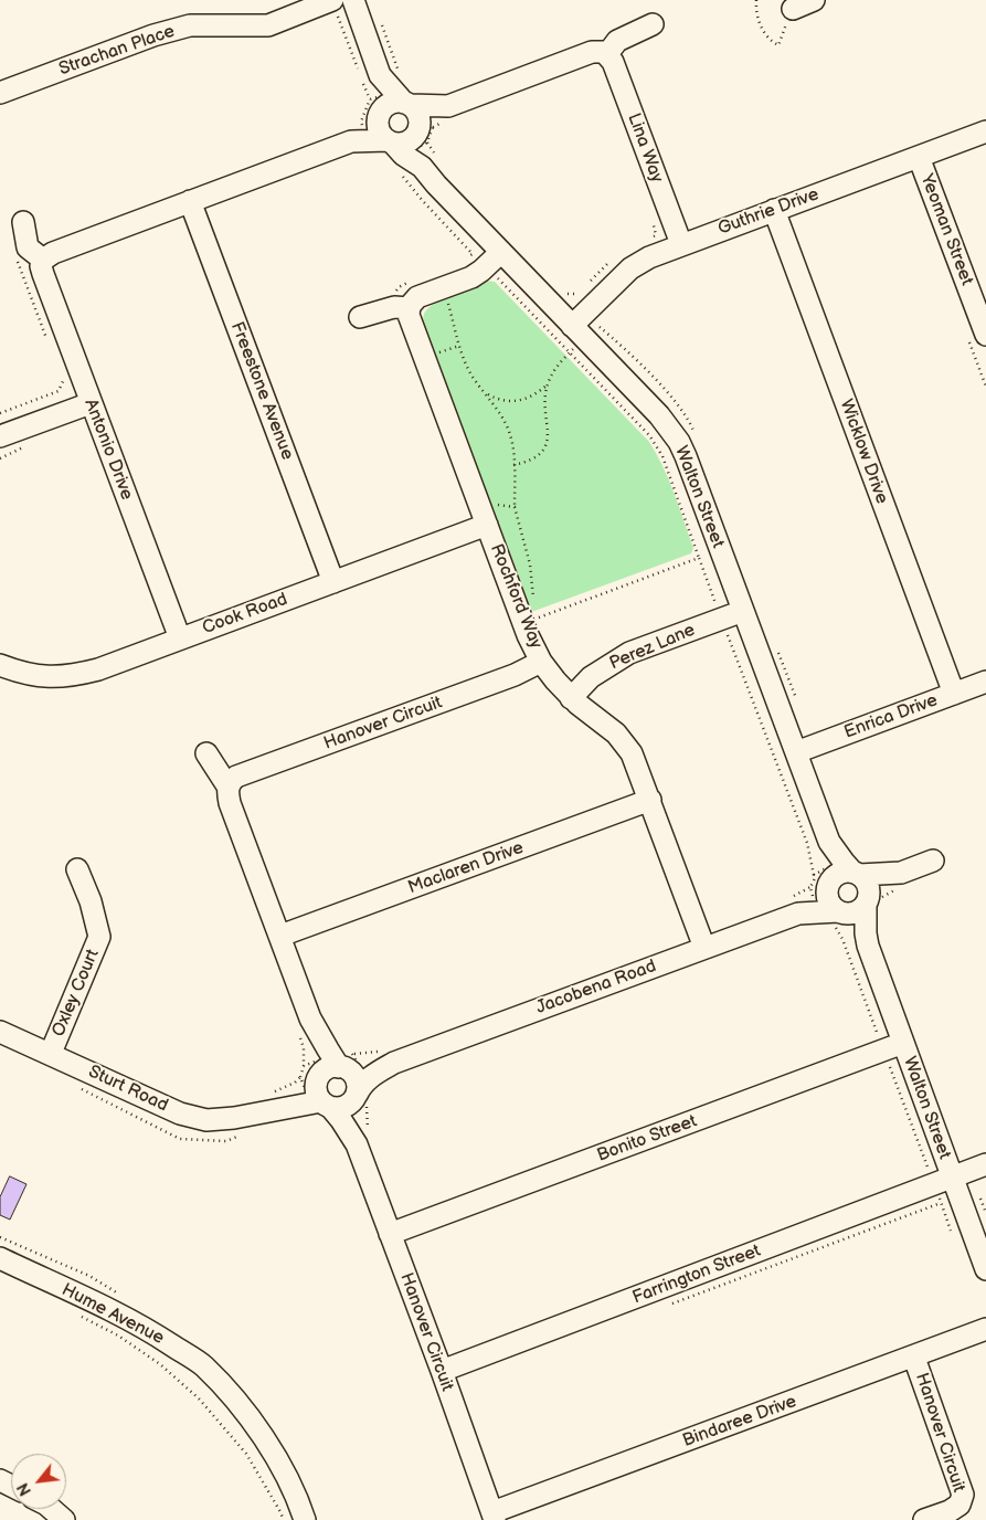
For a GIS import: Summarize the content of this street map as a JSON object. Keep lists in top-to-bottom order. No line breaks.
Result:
{"streets":{"street":["Strachan Place","Lina Way","Guthrie Drive","Yeoman Street","Freestone Avenue","Antonio Drive","Wicklow Drive","Walton Street","Rochford Way","Cook Road","Perez Lane","Enrica Drive","Hanover Circuit","Maclaren Drive","Jacobena Road","Oxley Court","Sturt Road","Bonito Street","Farrington Street","Hume Avenue","Bindaree Drive"]},"crossings":[["Lina Way","Guthrie Drive"],["Guthrie Drive","Yeoman Street"],["Guthrie Drive","Wicklow Drive"],["Guthrie Drive","Walton Street"],["Freestone Avenue","Cook Road"],["Antonio Drive","Cook Road"],["Wicklow Drive","Enrica Drive"],["Walton Street","Perez Lane"],["Walton Street","Enrica Drive"],["Walton Street","Jacobena Road"],["Walton Street","Bonito Street"],["Walton Street","Farrington Street"],["Rochford Way","Cook Road"],["Rochford Way","Perez Lane"],["Rochford Way","Hanover Circuit"],["Rochford Way","Maclaren Drive"],["Rochford Way","Jacobena Road"],["Hanover Circuit","Bonito Street"],["Hanover Circuit","Farrington Street"],["Hanover Circuit","Bindaree Drive"],["Oxley Court","Sturt Road"]],"north":"bottom left"}
